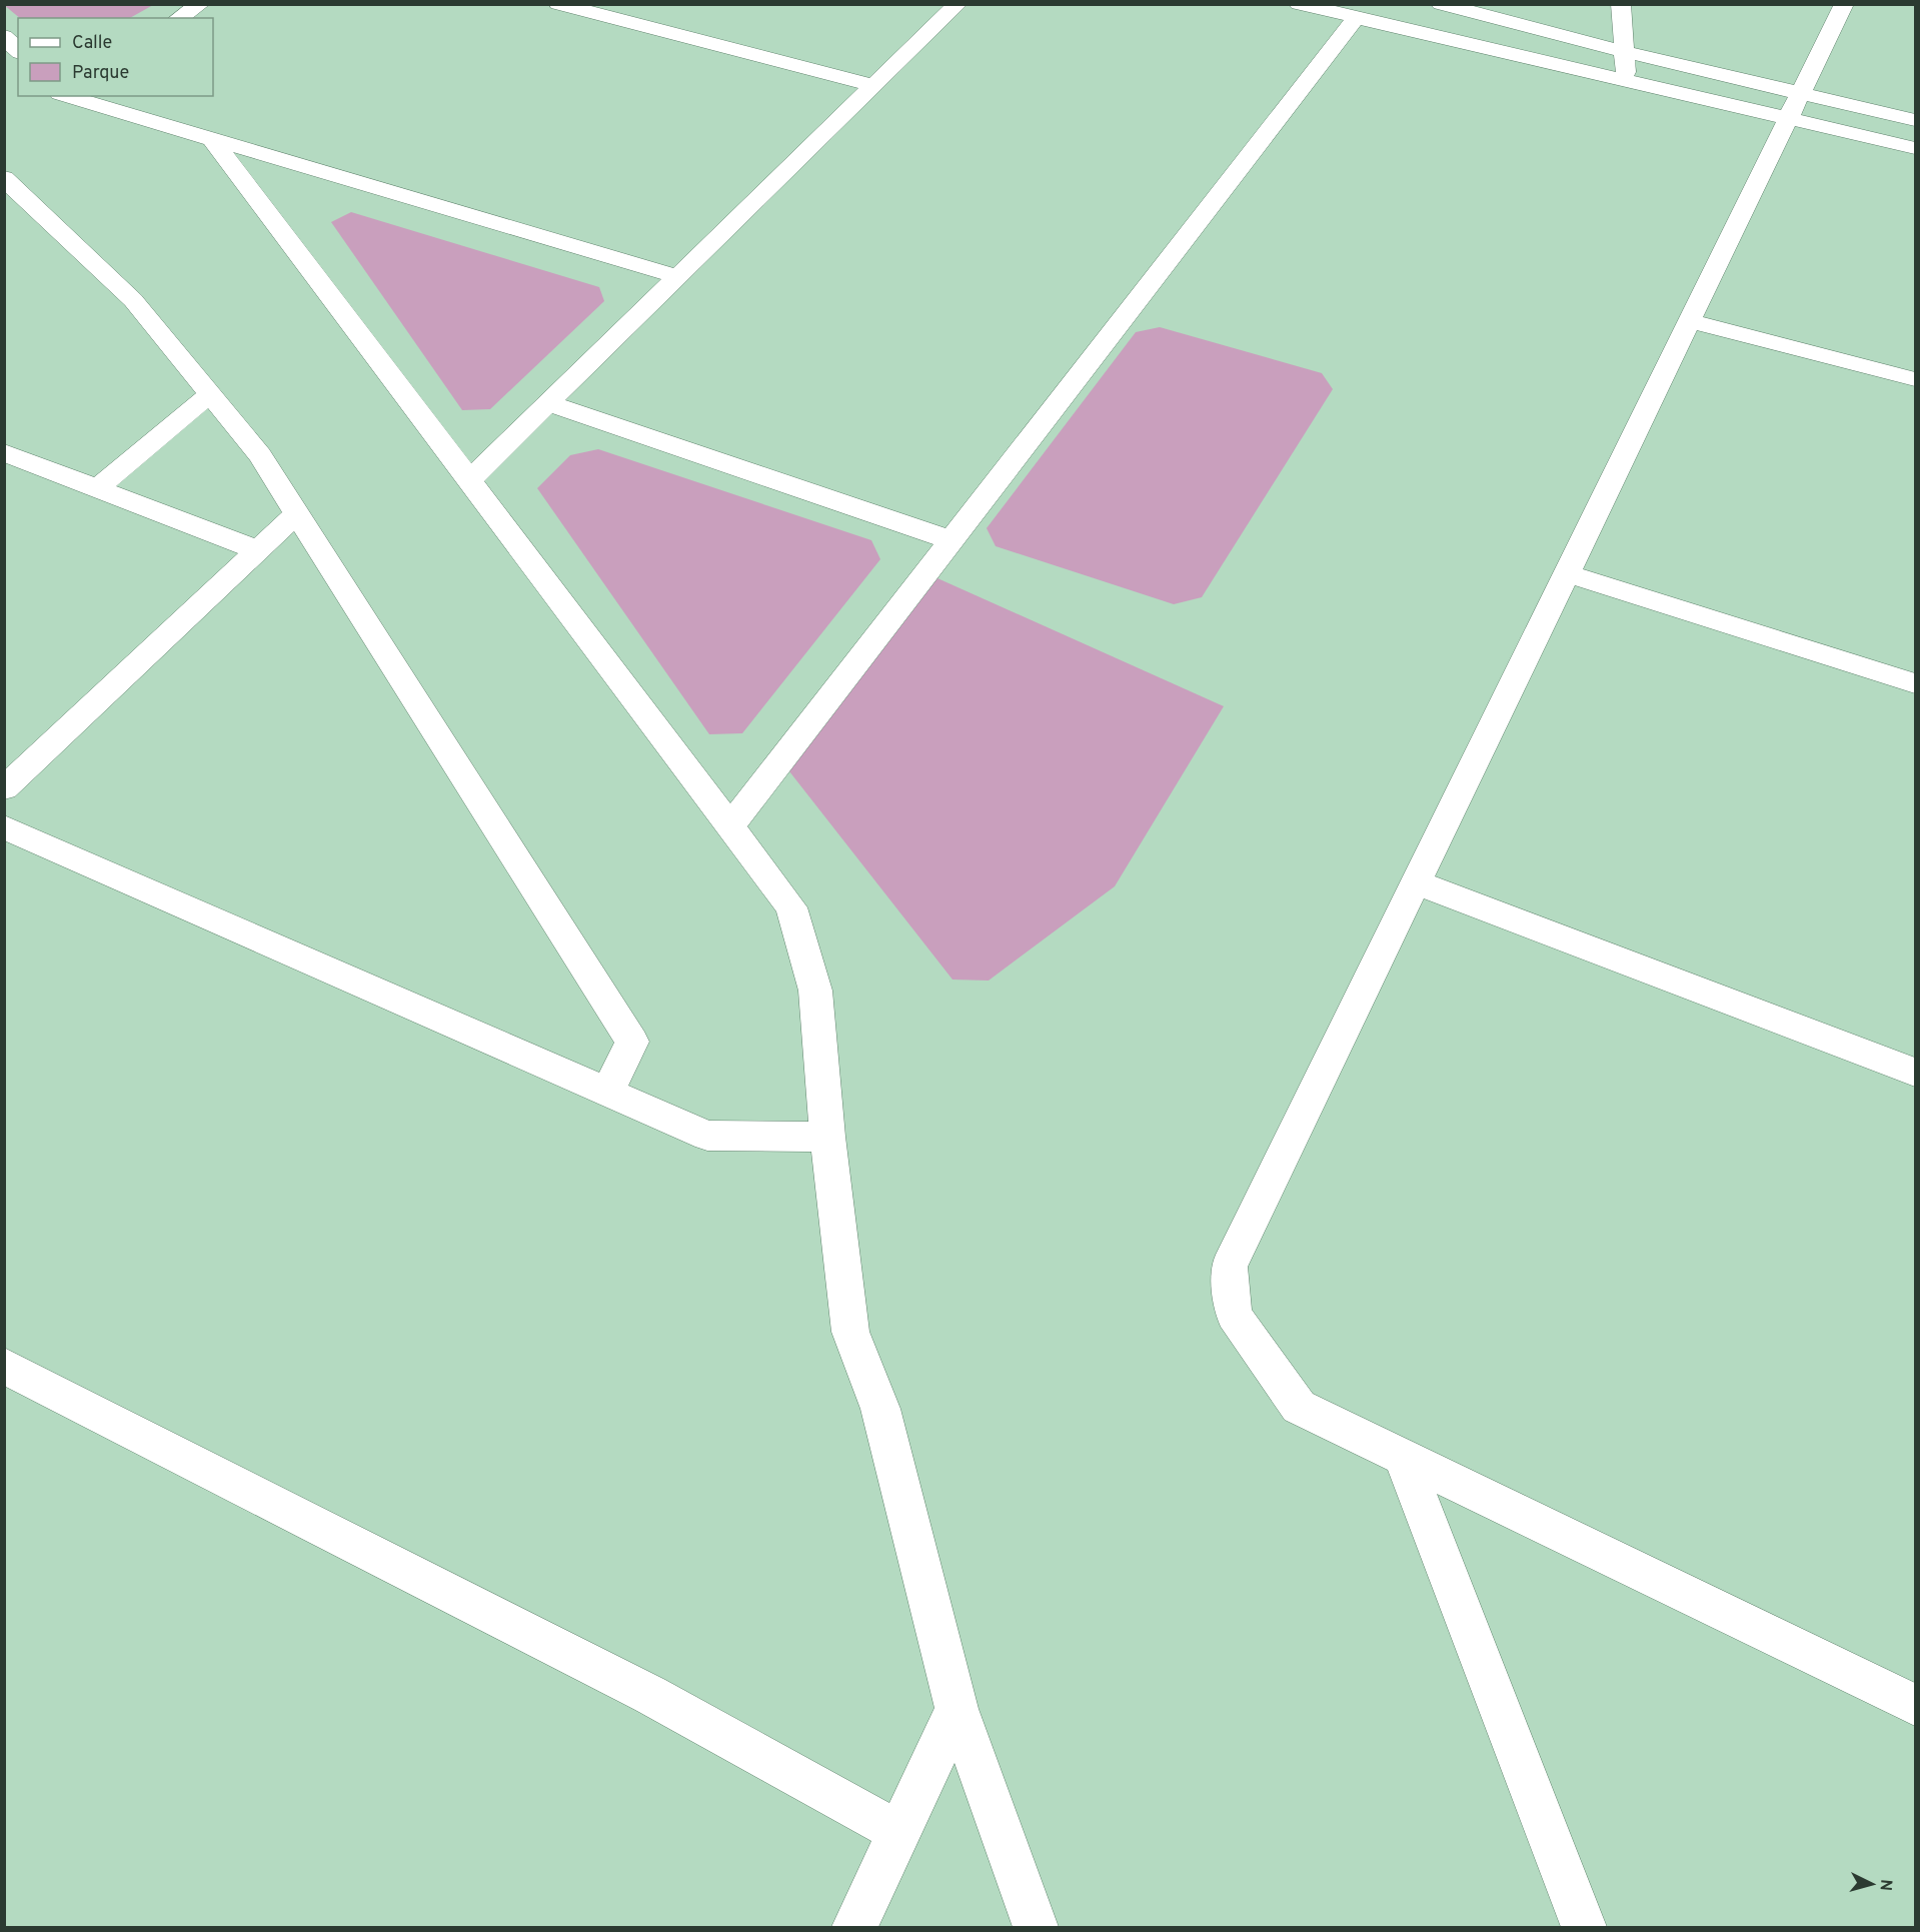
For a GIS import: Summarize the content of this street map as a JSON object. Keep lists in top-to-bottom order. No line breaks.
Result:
{"legend":["Calle","Parque"],"north":"right"}
